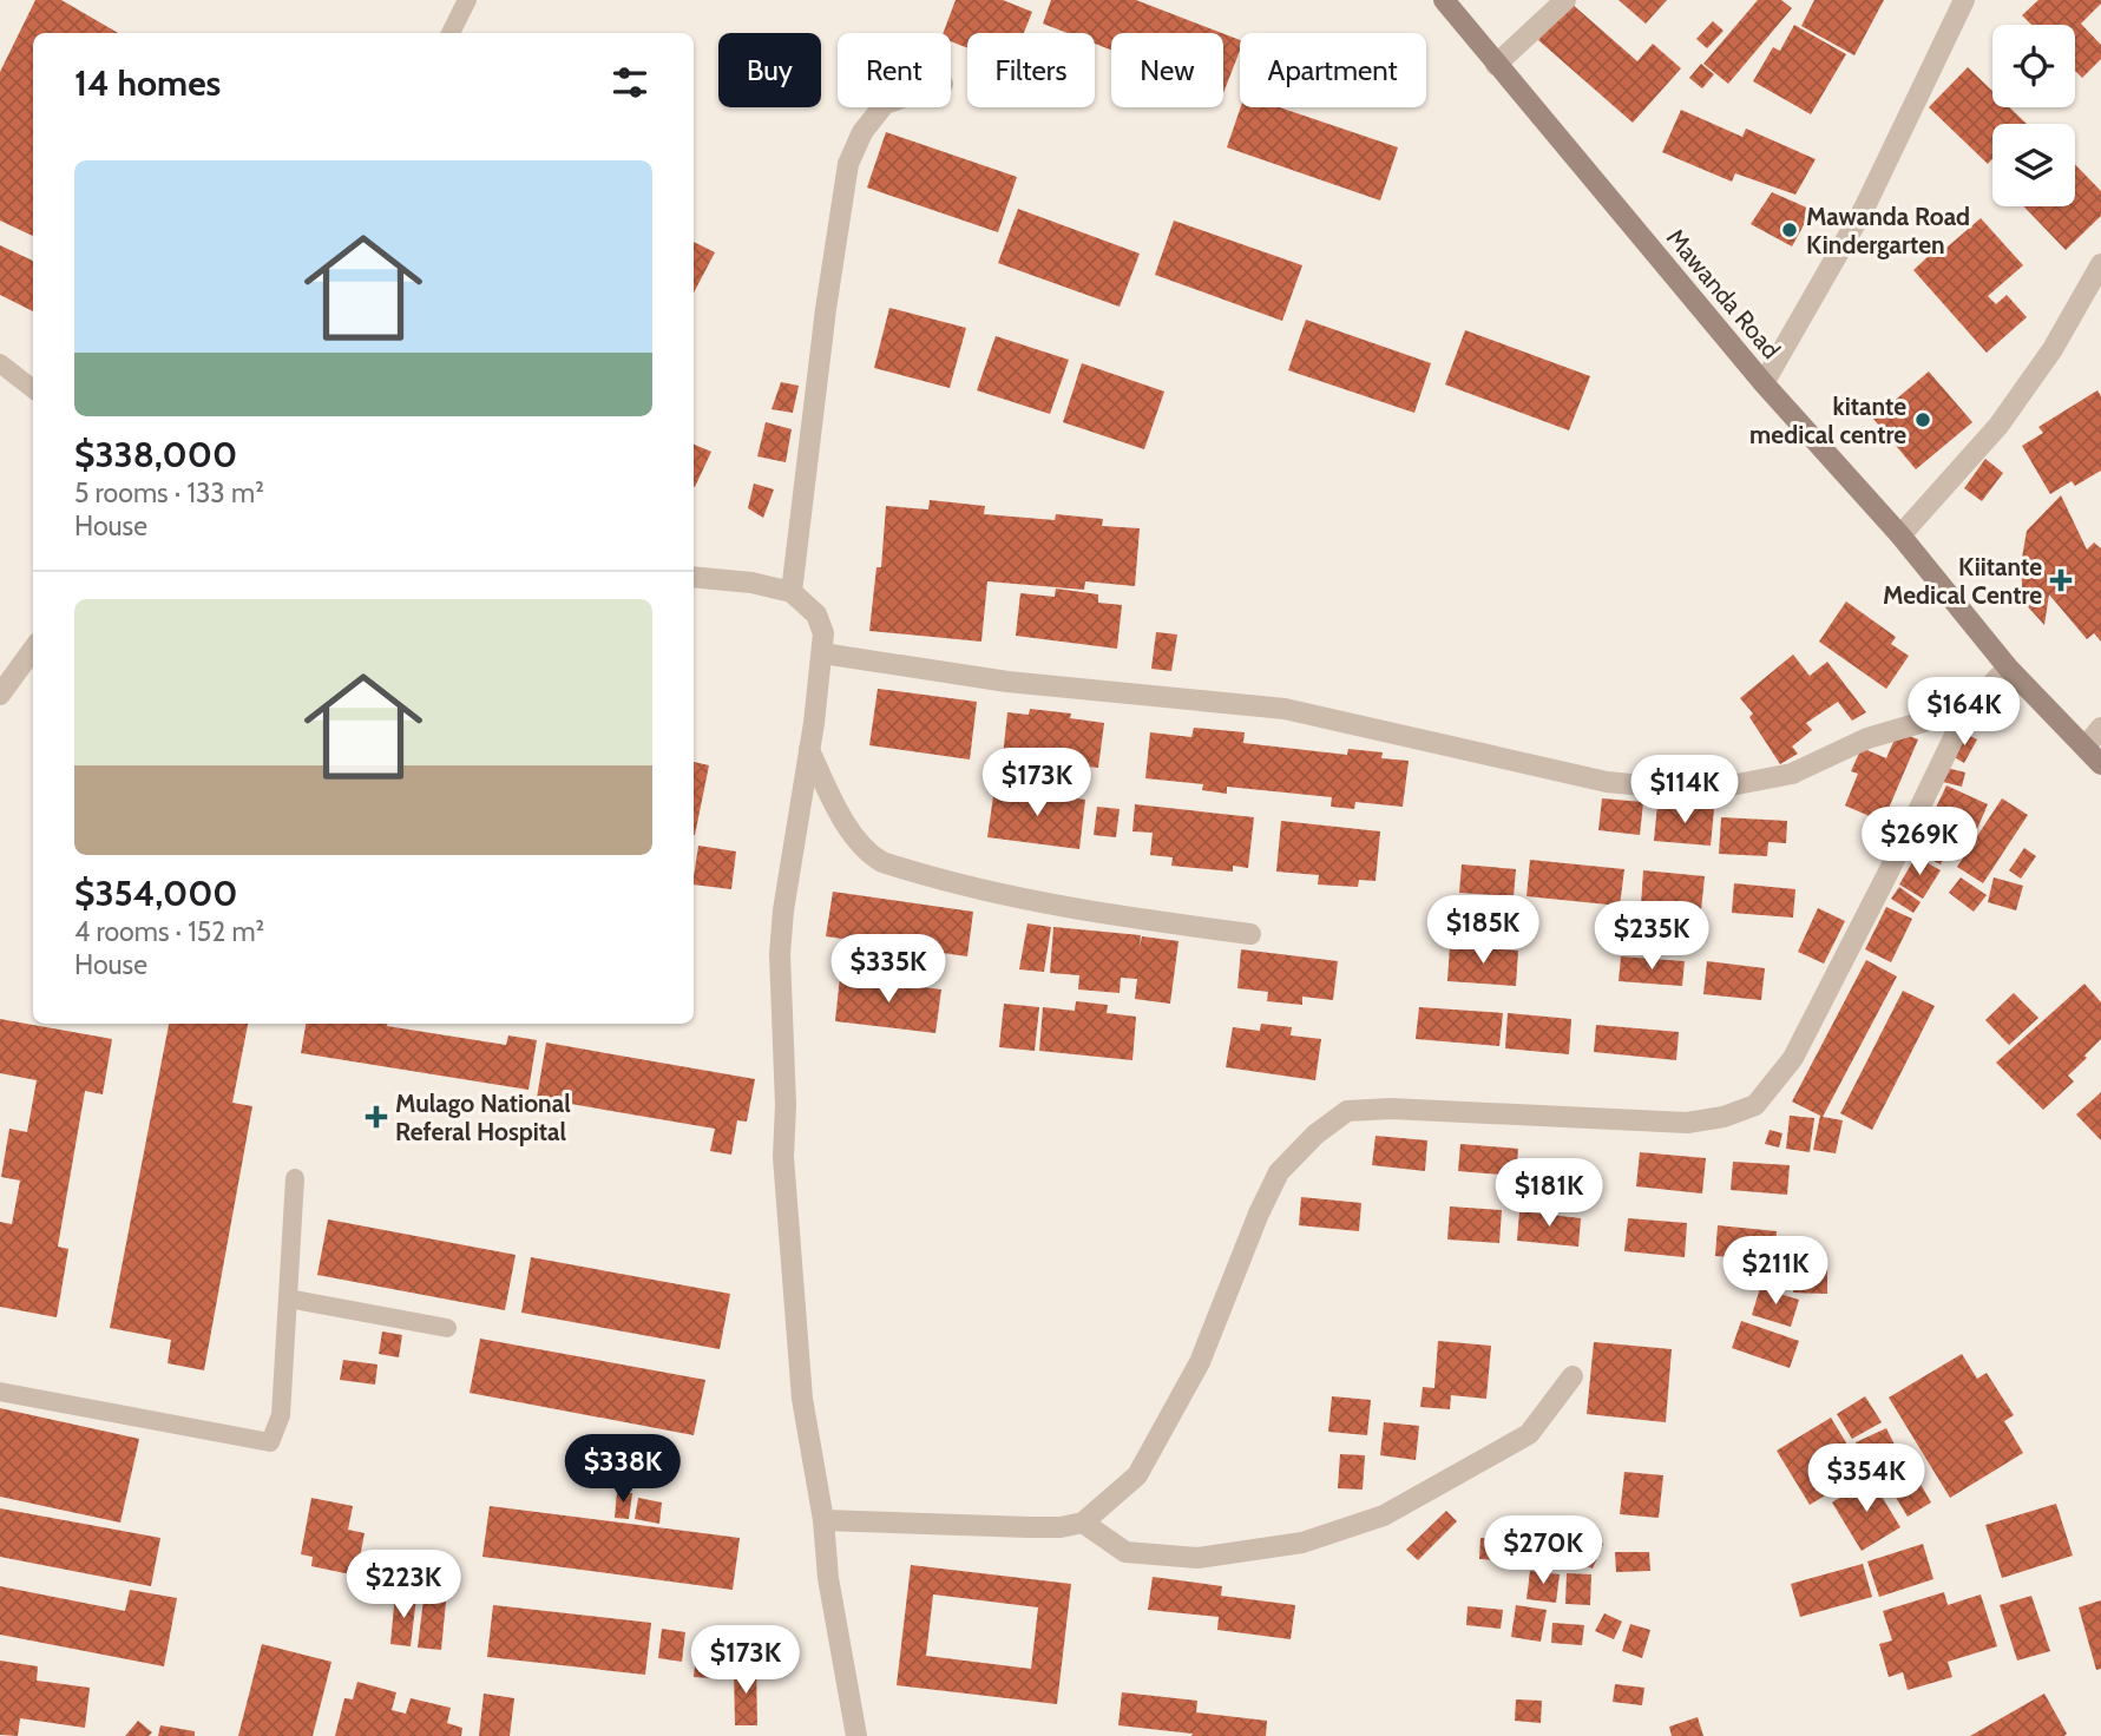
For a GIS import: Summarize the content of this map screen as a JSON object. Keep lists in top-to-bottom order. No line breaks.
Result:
{"streets":{"street":["Mawanda Road"]},"places":{"other":["Mawanda Road Kindergarten","kitante medical centre"],"health":["Kiitante Medical Centre","Mulago National Referal Hospital"]},"page":{"chip":["Buy","Rent","Filters","New","Apartment"],"heading":"14 homes","list":[{"name":"$338,000","note":"5 rooms · 133 m² · House"},{"name":"$354,000","note":"4 rooms · 152 m² · House"}],"price":["$164K","$173K","$114K","$269K","$185K","$235K","$335K","$181K","$211K","$338K","$354K","$270K","$223K","$173K"]}}
